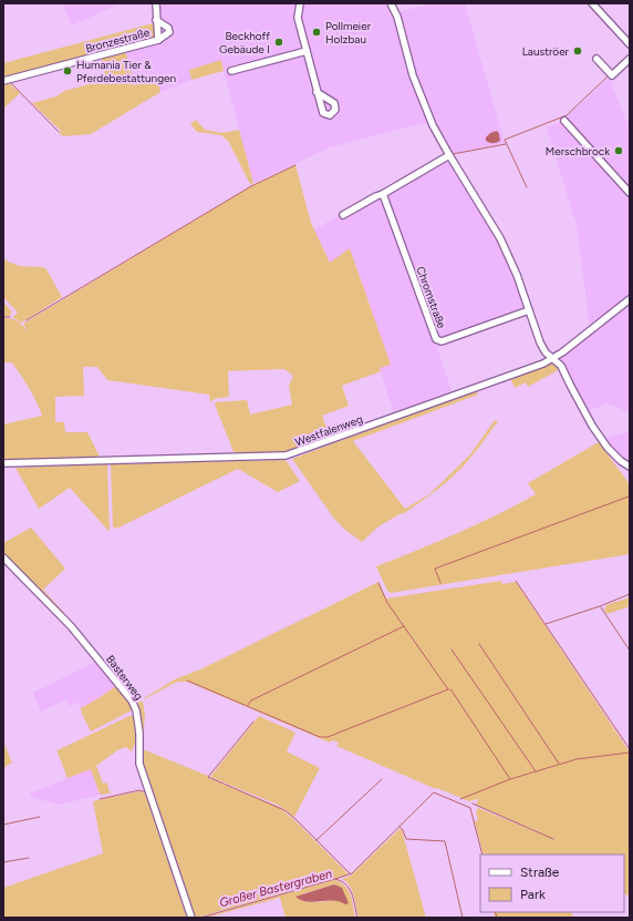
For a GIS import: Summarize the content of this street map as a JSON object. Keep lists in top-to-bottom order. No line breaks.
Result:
{"streets":{"street":["Bronzestraße","Chromstraße","Westfalenweg","Basterweg"]},"water":["Großer Bastergraben"],"places":["Pollmeier Holzbau","Beckhoff Gebäude I","Lauströer","Humania Tier & Pferdebestattungen","Merschbrock"],"legend":["Straße","Park"]}
